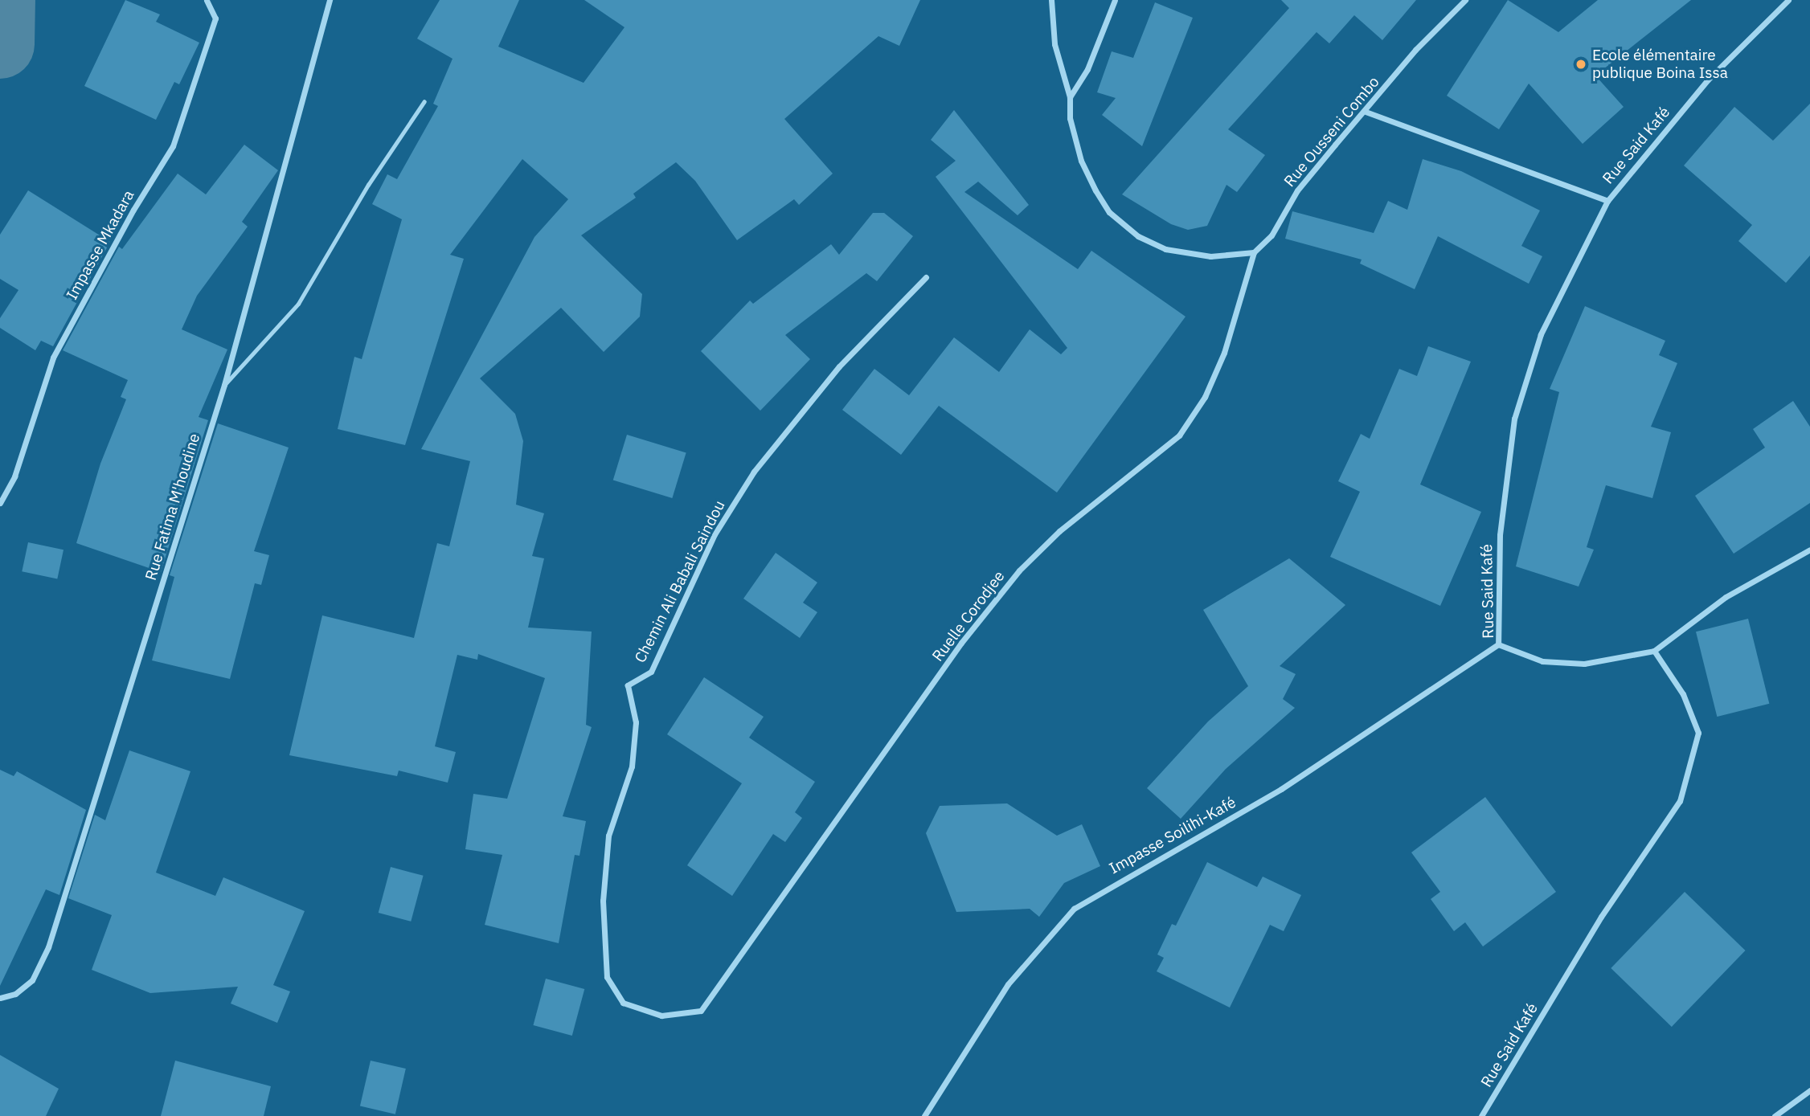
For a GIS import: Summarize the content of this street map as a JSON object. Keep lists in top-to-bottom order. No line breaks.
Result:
{"streets":{"street":["Rue Ousseni Combo","Rue Said Kafé","Impasse Mkadara","Rue Fatima M'houdine","Chemin Ali Babali Saindou","Ruelle Corodjee","Impasse Soilihi-Kafé"]},"crossings":[["Rue Ousseni Combo","Ruelle Corodjee"],["Rue Said Kafé","Impasse Soilihi-Kafé"],["Chemin Ali Babali Saindou","Ruelle Corodjee"]],"places":["Ecole élémentaire publique Boina Issa"]}
